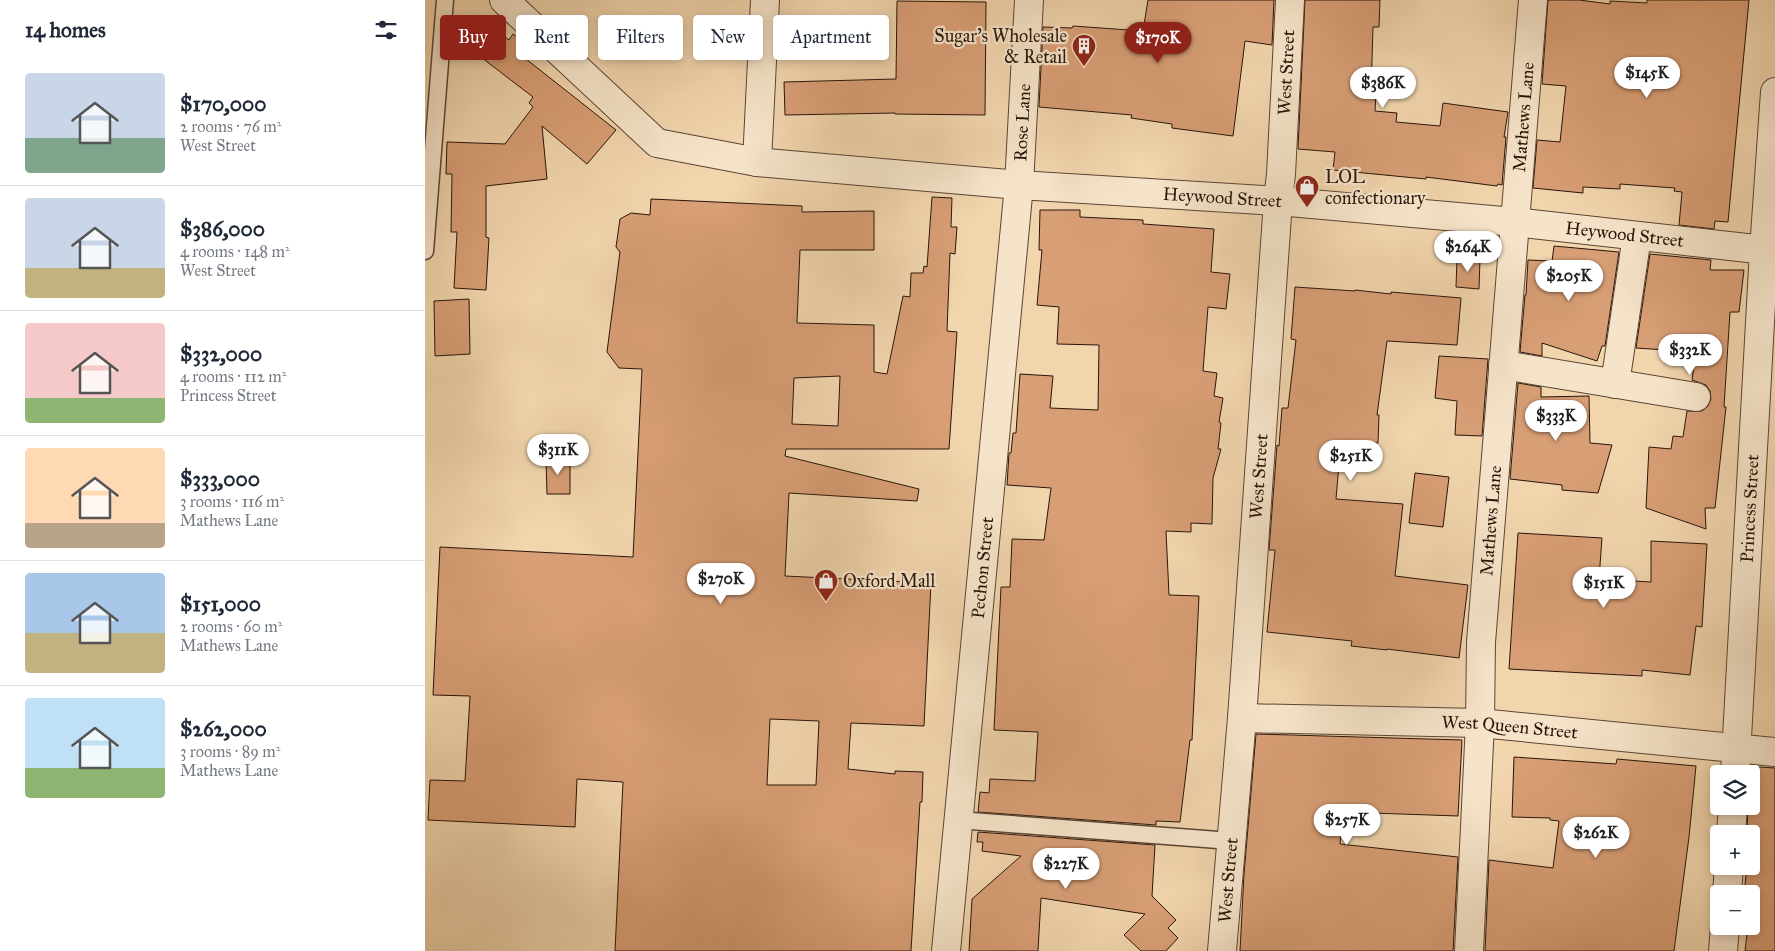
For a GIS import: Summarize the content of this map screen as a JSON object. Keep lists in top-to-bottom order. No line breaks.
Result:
{"streets":{"street":["West Street","Mathews Lane","Rose Lane","Heywood Street","Princess Street","Pechon Street","West Queen Street"]},"crossings":[["West Street","Heywood Street"],["West Street","West Queen Street"],["Mathews Lane","Heywood Street"],["Mathews Lane","West Queen Street"],["Rose Lane","Heywood Street"],["Rose Lane","Pechon Street"],["Heywood Street","Princess Street"],["Heywood Street","Pechon Street"],["Princess Street","West Queen Street"]],"places":{"building":["Sugar's Wholesale & Retail"],"shop":["LOL confectionary","Oxford Mall"]},"page":{"heading":"14 homes","chip":["Buy","Rent","Filters","New","Apartment"],"price":["$170K","$145K","$386K","$264K","$205K","$332K","$333K","$311K","$251K","$270K","$151K","$257K","$262K","$227K"],"list":[{"name":"$170,000","note":"2 rooms · 76 m² · West Street"},{"name":"$386,000","note":"4 rooms · 148 m² · West Street"},{"name":"$332,000","note":"4 rooms · 112 m² · Princess Street"},{"name":"$333,000","note":"3 rooms · 116 m² · Mathews Lane"},{"name":"$151,000","note":"2 rooms · 60 m² · Mathews Lane"},{"name":"$262,000","note":"3 rooms · 89 m² · Mathews Lane"}],"map_buttons":["+","−"]}}
